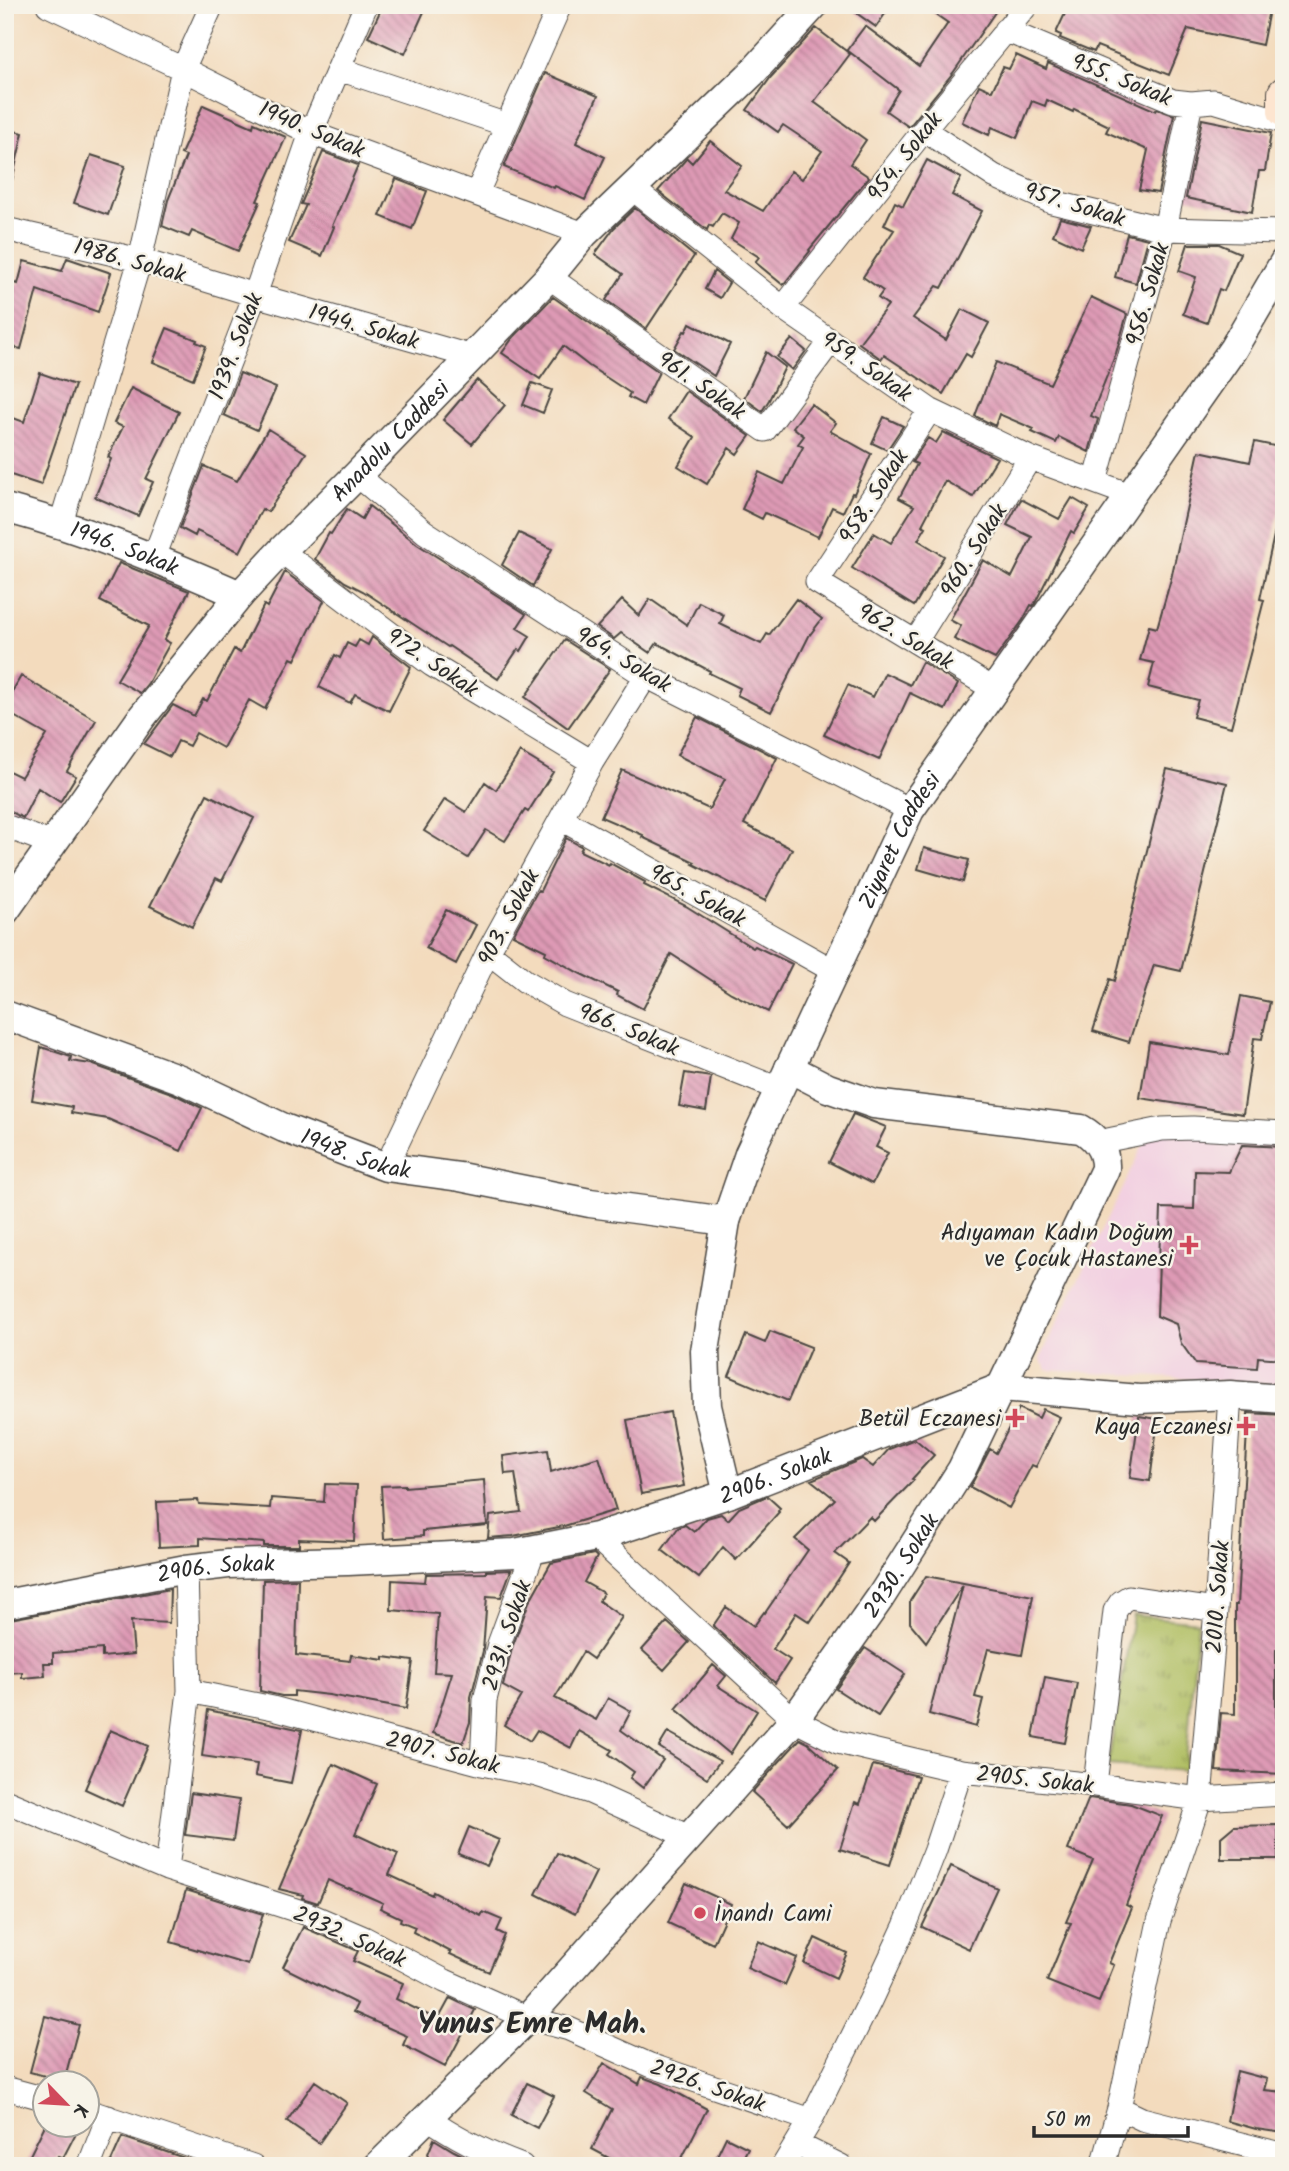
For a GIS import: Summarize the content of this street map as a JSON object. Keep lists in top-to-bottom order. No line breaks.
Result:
{"streets":{"street":["955. Sokak","1940. Sokak","954. Sokak","957. Sokak","1986. Sokak","956. Sokak","1944. Sokak","1939. Sokak","959. Sokak","961. Sokak","Anadolu Caddesi","958. Sokak","1946. Sokak","960. Sokak","962. Sokak","964. Sokak","972. Sokak","Ziyaret Caddesi","965. Sokak","903. Sokak","966. Sokak","1948. Sokak","2906. Sokak","2930. Sokak","2010. Sokak","2931. Sokak","2907. Sokak","2905. Sokak","2932. Sokak","2926. Sokak"]},"crossings":[["955. Sokak","954. Sokak"],["955. Sokak","956. Sokak"],["1940. Sokak","1939. Sokak"],["1940. Sokak","Anadolu Caddesi"],["954. Sokak","957. Sokak"],["954. Sokak","959. Sokak"],["957. Sokak","956. Sokak"],["1986. Sokak","1944. Sokak"],["1986. Sokak","1939. Sokak"],["956. Sokak","959. Sokak"],["1944. Sokak","1939. Sokak"],["1944. Sokak","Anadolu Caddesi"],["1939. Sokak","1946. Sokak"],["959. Sokak","961. Sokak"],["959. Sokak","Anadolu Caddesi"],["959. Sokak","958. Sokak"],["959. Sokak","960. Sokak"],["959. Sokak","Ziyaret Caddesi"],["961. Sokak","Anadolu Caddesi"],["Anadolu Caddesi","1946. Sokak"],["Anadolu Caddesi","964. Sokak"],["Anadolu Caddesi","972. Sokak"],["958. Sokak","962. Sokak"],["960. Sokak","962. Sokak"],["962. Sokak","Ziyaret Caddesi"],["964. Sokak","Ziyaret Caddesi"],["964. Sokak","903. Sokak"],["972. Sokak","903. Sokak"],["Ziyaret Caddesi","965. Sokak"],["Ziyaret Caddesi","966. Sokak"],["Ziyaret Caddesi","1948. Sokak"],["Ziyaret Caddesi","2906. Sokak"],["965. Sokak","903. Sokak"],["903. Sokak","966. Sokak"],["903. Sokak","1948. Sokak"],["2906. Sokak","2930. Sokak"],["2906. Sokak","2010. Sokak"],["2906. Sokak","2931. Sokak"],["2930. Sokak","2907. Sokak"],["2930. Sokak","2905. Sokak"],["2930. Sokak","2932. Sokak"],["2930. Sokak","2926. Sokak"],["2010. Sokak","2905. Sokak"],["2931. Sokak","2907. Sokak"],["2932. Sokak","2926. Sokak"]],"districts":["Yunus Emre Mah."],"places":{"health":["Adıyaman Kadın Doğum ve Çocuk Hastanesi","Betül Eczanesi","Kaya Eczanesi"],"other":["İnandı Cami"]},"scale_bar":"50 m","north":"bottom right"}
